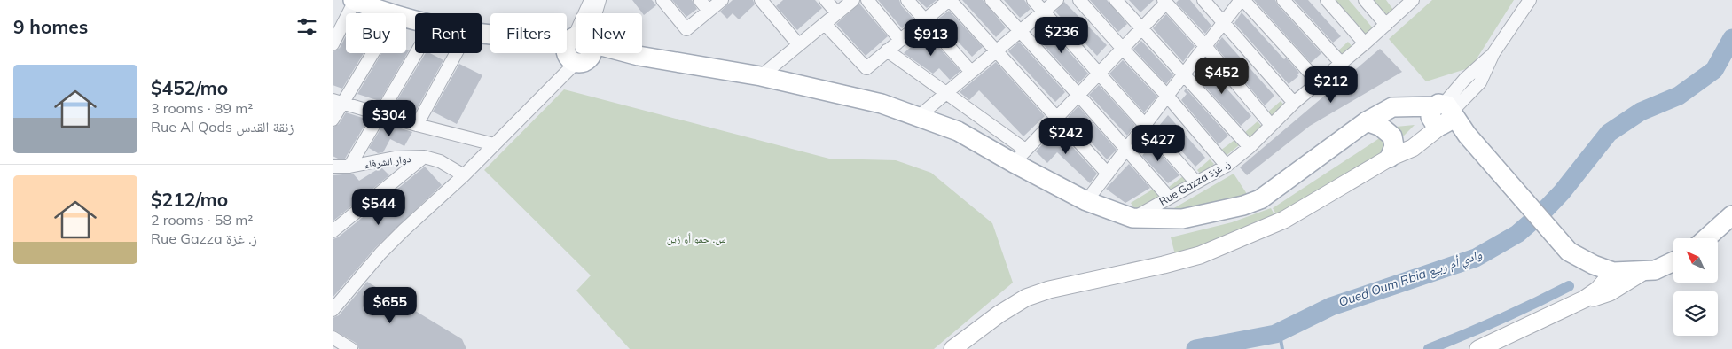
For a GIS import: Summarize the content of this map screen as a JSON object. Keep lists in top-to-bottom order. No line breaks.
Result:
{"streets":{"street":["دوار الشرفاء","Rue Gazza ز. غزة"]},"water":["Oued Oum Rbia وادي أم ربيع"],"parks":["س. حمو أو زين"],"north":"top left","page":{"heading":"9 homes","chip":["Buy","Rent","Filters","New"],"price":["$236","$913","$452","$212","$304","$242","$427","$544","$655"],"list":[{"name":"$452/mo","note":"3 rooms · 89 m² · Rue Al Qods زنقة القدس"},{"name":"$212/mo","note":"2 rooms · 58 m² · Rue Gazza ز. غزة"}]}}
